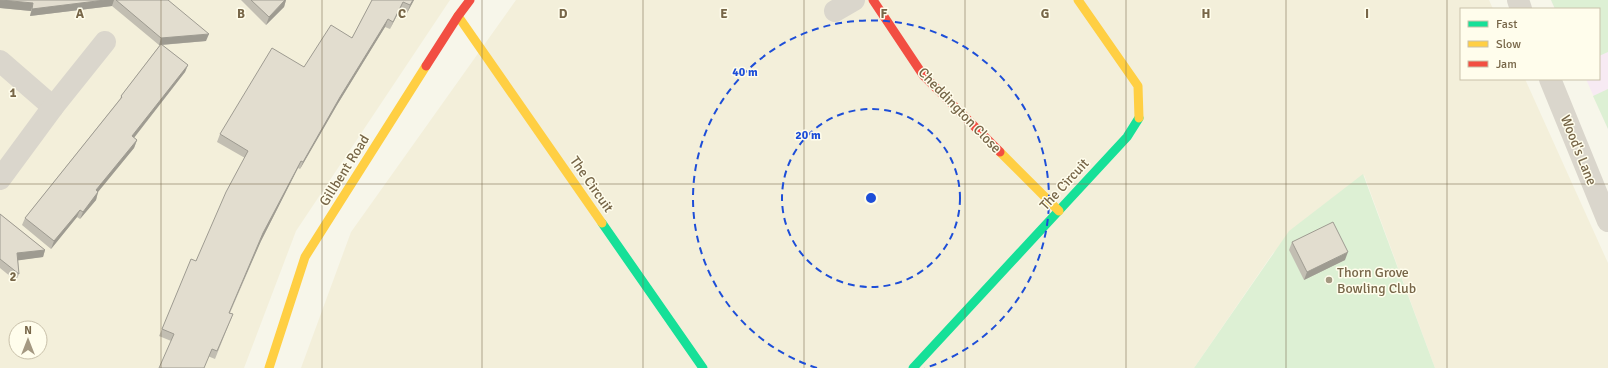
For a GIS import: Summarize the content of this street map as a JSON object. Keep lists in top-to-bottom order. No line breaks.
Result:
{"streets":{"street":["Cheddington Close","Wood's Lane","Gillbent Road","The Circuit"]},"crossings":[["Cheddington Close","The Circuit"],["Gillbent Road","The Circuit"]],"places":["Thorn Grove Bowling Club"],"legend":["Fast","Slow","Jam"],"north":"top","grid":{"columns":["A","B","C","D","E","F","G","H","I"],"rows":["1","2"]},"rings":["40 m","20 m"]}
